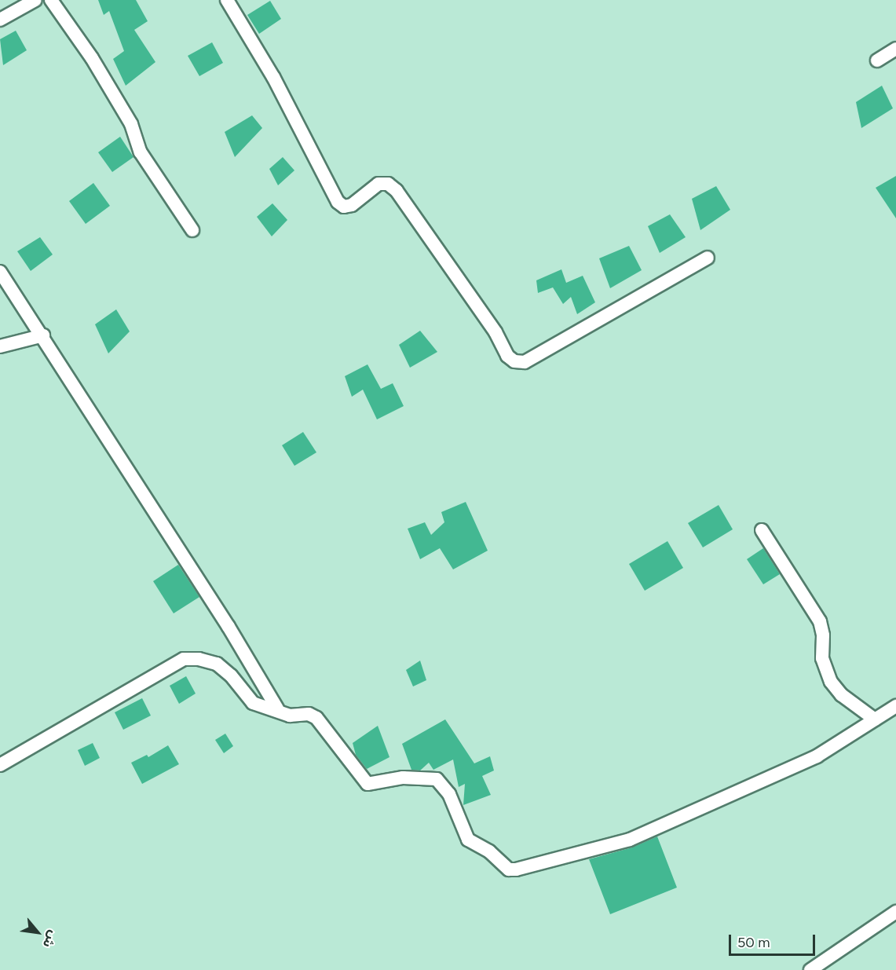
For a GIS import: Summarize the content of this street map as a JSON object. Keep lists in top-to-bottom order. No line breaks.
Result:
{"scale_bar":"50 m","north":"bottom right"}
